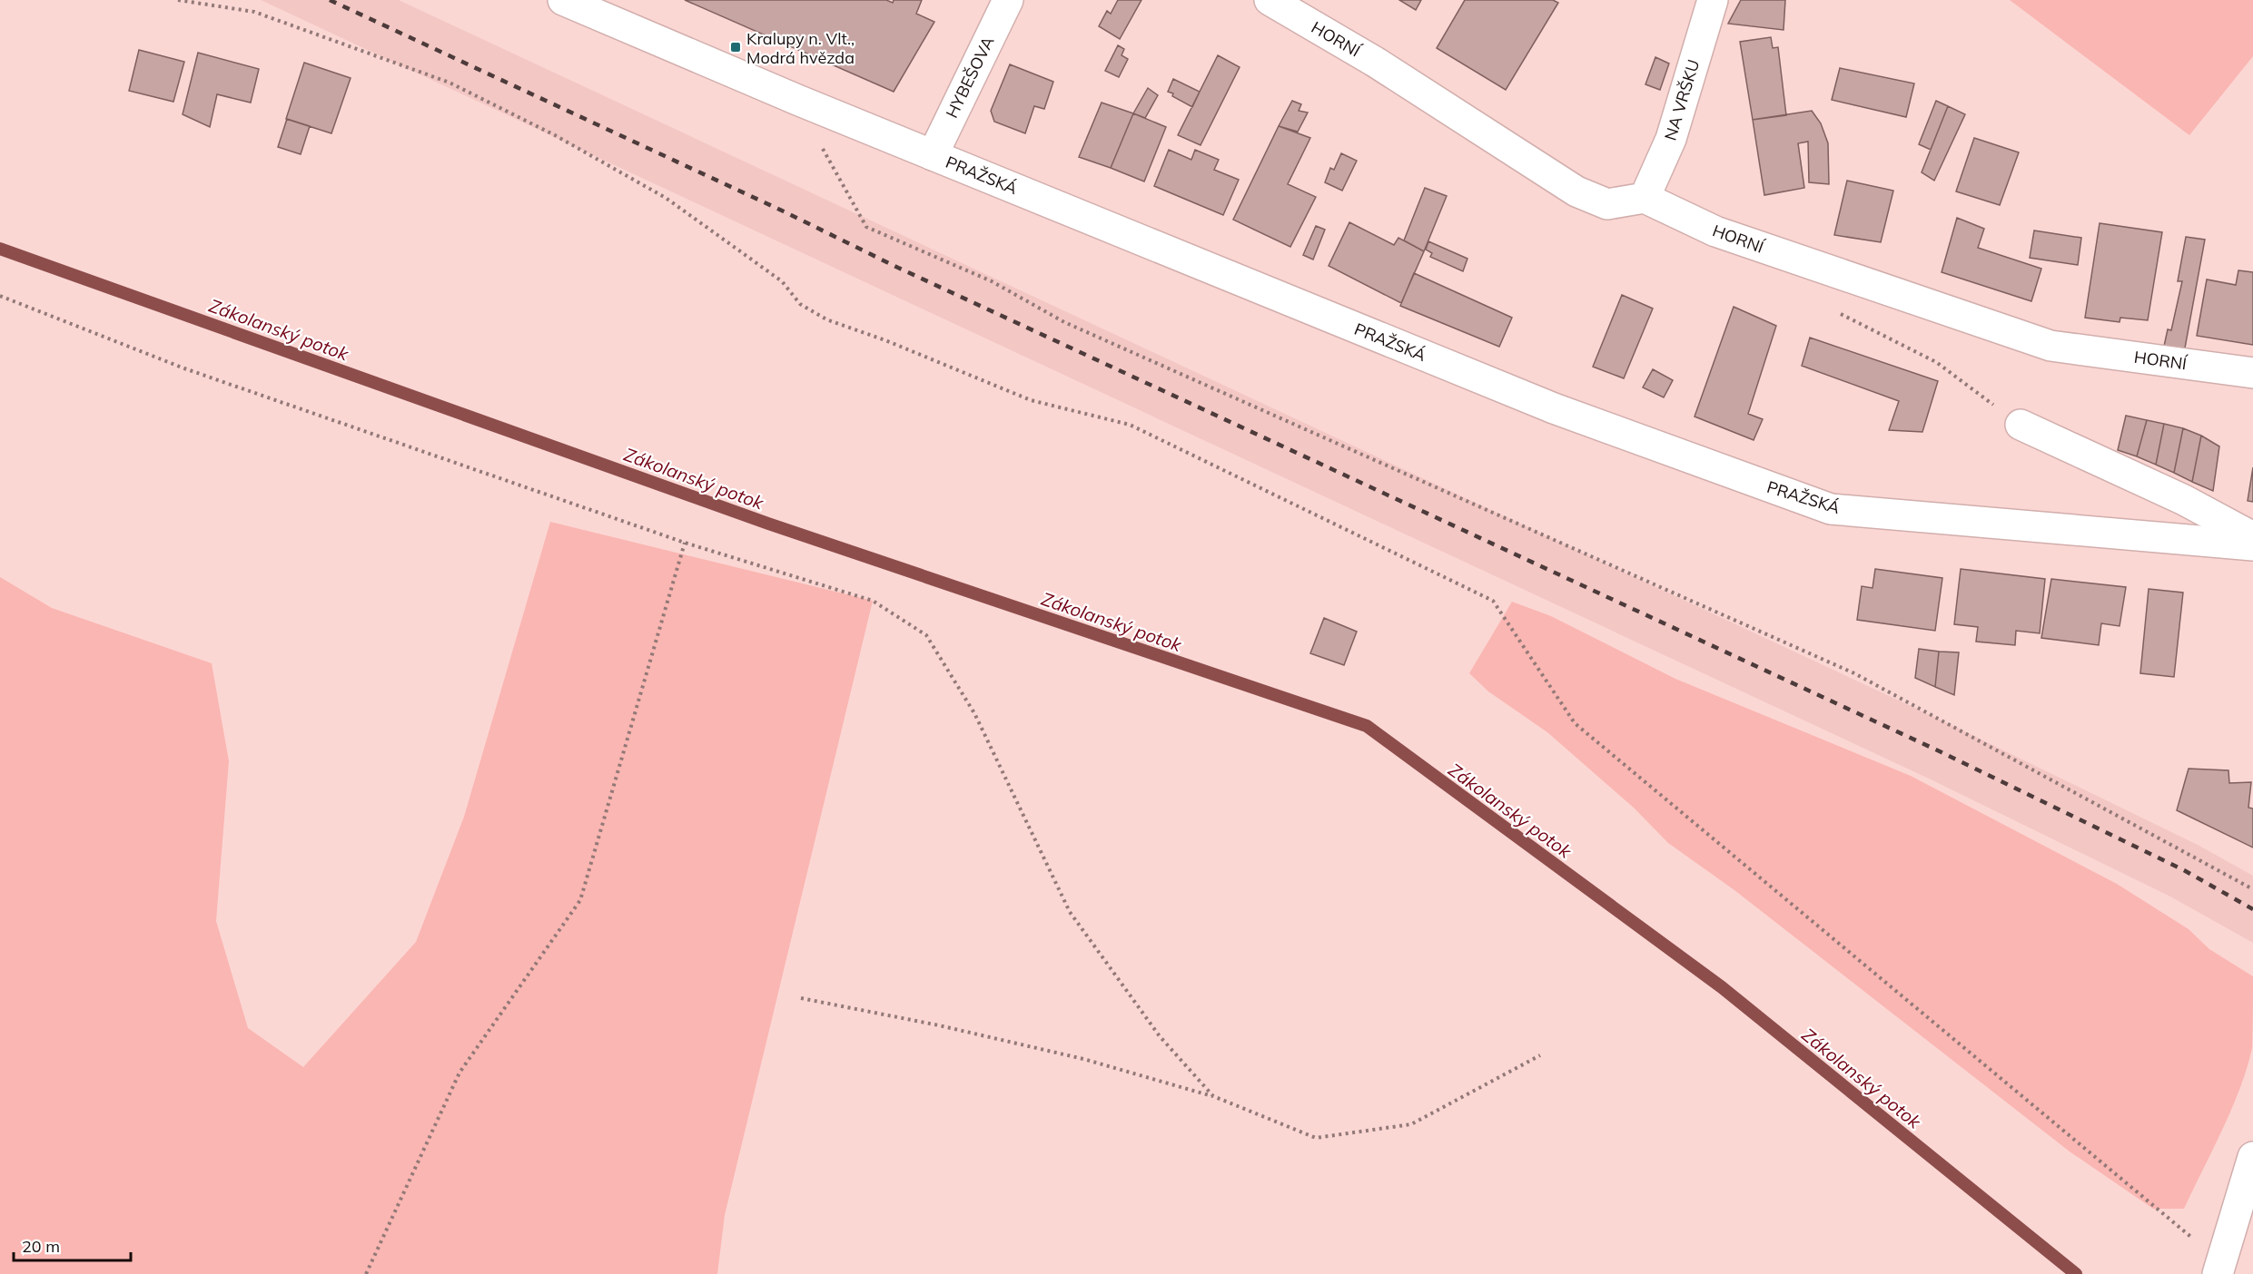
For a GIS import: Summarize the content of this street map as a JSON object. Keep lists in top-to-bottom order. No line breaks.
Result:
{"streets":{"main road":["HORNÍ","HYBEŠOVA","NA VRŠKU","PRAŽSKÁ"]},"crossings":[["HORNÍ","NA VRŠKU"],["HYBEŠOVA","PRAŽSKÁ"]],"water":["Zákolanský potok"],"places":{"transit":["Kralupy n. Vlt., Modrá hvězda"]},"scale_bar":"20 m"}
